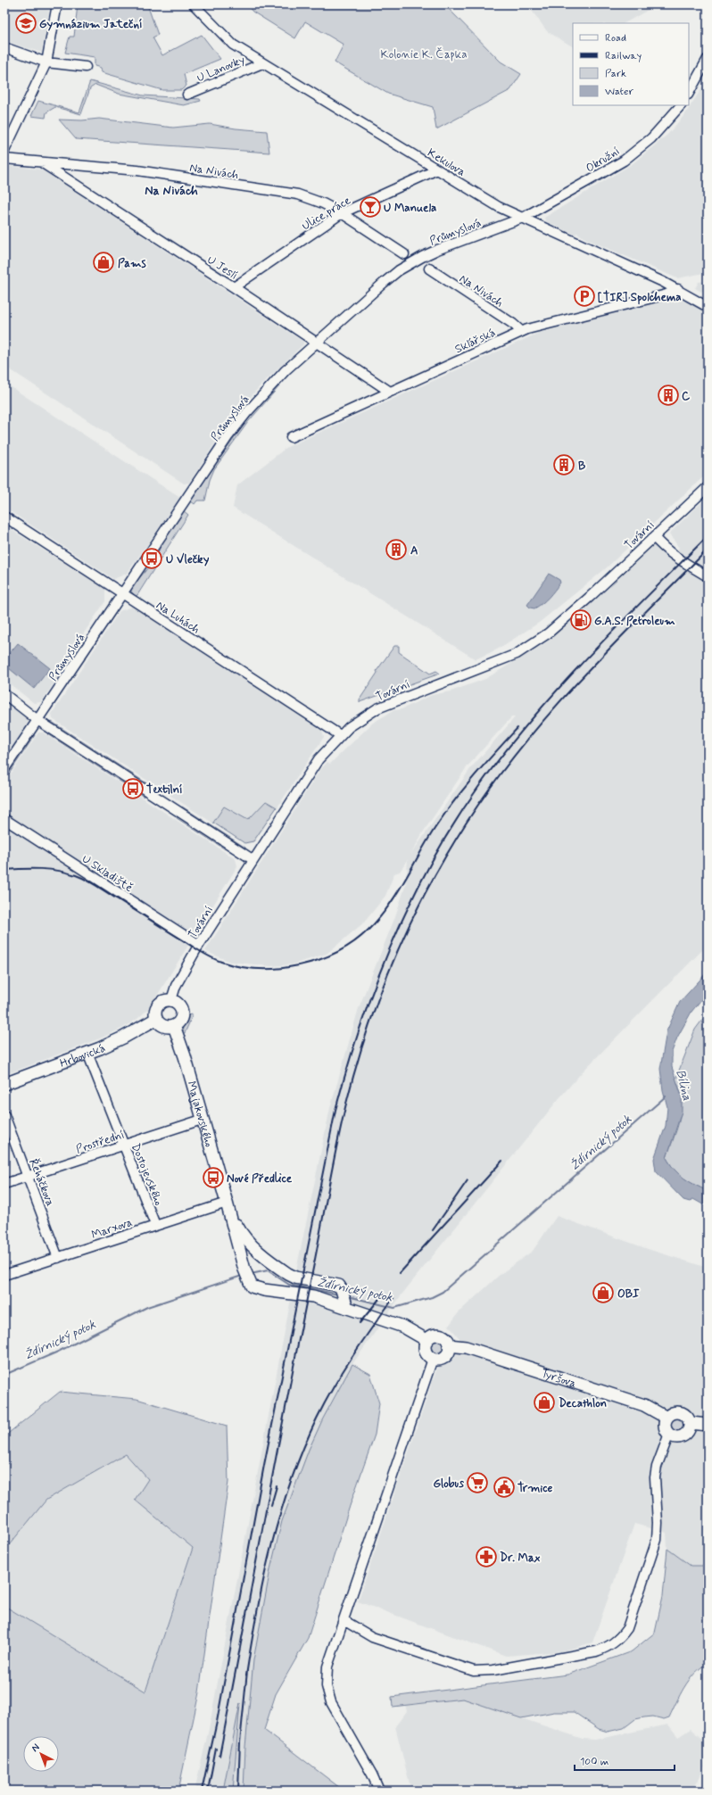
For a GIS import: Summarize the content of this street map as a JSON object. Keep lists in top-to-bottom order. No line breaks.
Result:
{"streets":{"main road":["Hrbovická","Majakovského","Tyršova"],"street":["U Lanovky","Okružní","Kekulova","Na Nivách","Ulice práce","Průmyslová","U Jeslí","Sklářská","Tovární","Na Luhách","U Skladiště","Prostřední","Dostojevského","Řeháčkova","Marxova"]},"crossings":[["U Lanovky","Kekulova"],["Okružní","Kekulova"],["Okružní","Průmyslová"],["Kekulova","Ulice práce"],["Kekulova","Průmyslová"],["Kekulova","Sklářská"],["Na Nivách","Ulice práce"],["Na Nivách","U Jeslí"],["Na Nivách","Sklářská"],["Ulice práce","U Jeslí"],["Průmyslová","U Jeslí"],["Průmyslová","Na Luhách"],["U Jeslí","Sklářská"],["Tovární","Na Luhách"],["Tovární","U Skladiště"],["Tovární","Hrbovická"],["Tovární","Majakovského"],["Hrbovická","Majakovského"],["Hrbovická","Dostojevského"],["Majakovského","Prostřední"],["Majakovského","Marxova"],["Prostřední","Dostojevského"],["Prostřední","Řeháčkova"],["Dostojevského","Marxova"],["Řeháčkova","Marxova"]],"districts":["Na Nivách"],"water":["Bílina","Ždírnický potok"],"parks":["Kolonie K. Čapka"],"places":{"school or university":["Gymnázium Jateční"],"bar":["U Manuela"],"shop":["Pams","OBI","Decathlon"],"parking":["[TIR] Spolchema"],"building":["C","B","A"],"bus stop":["U Vlečky","Textilní","Nové Předlice"],"fuel station":["G.A.S. Petroleum"],"supermarket":["Globus"],"public building":["Trmice"],"pharmacy":["Dr. Max"]},"legend":["Road","Railway","Park","Water"],"scale_bar":"100 m","north":"top left"}
